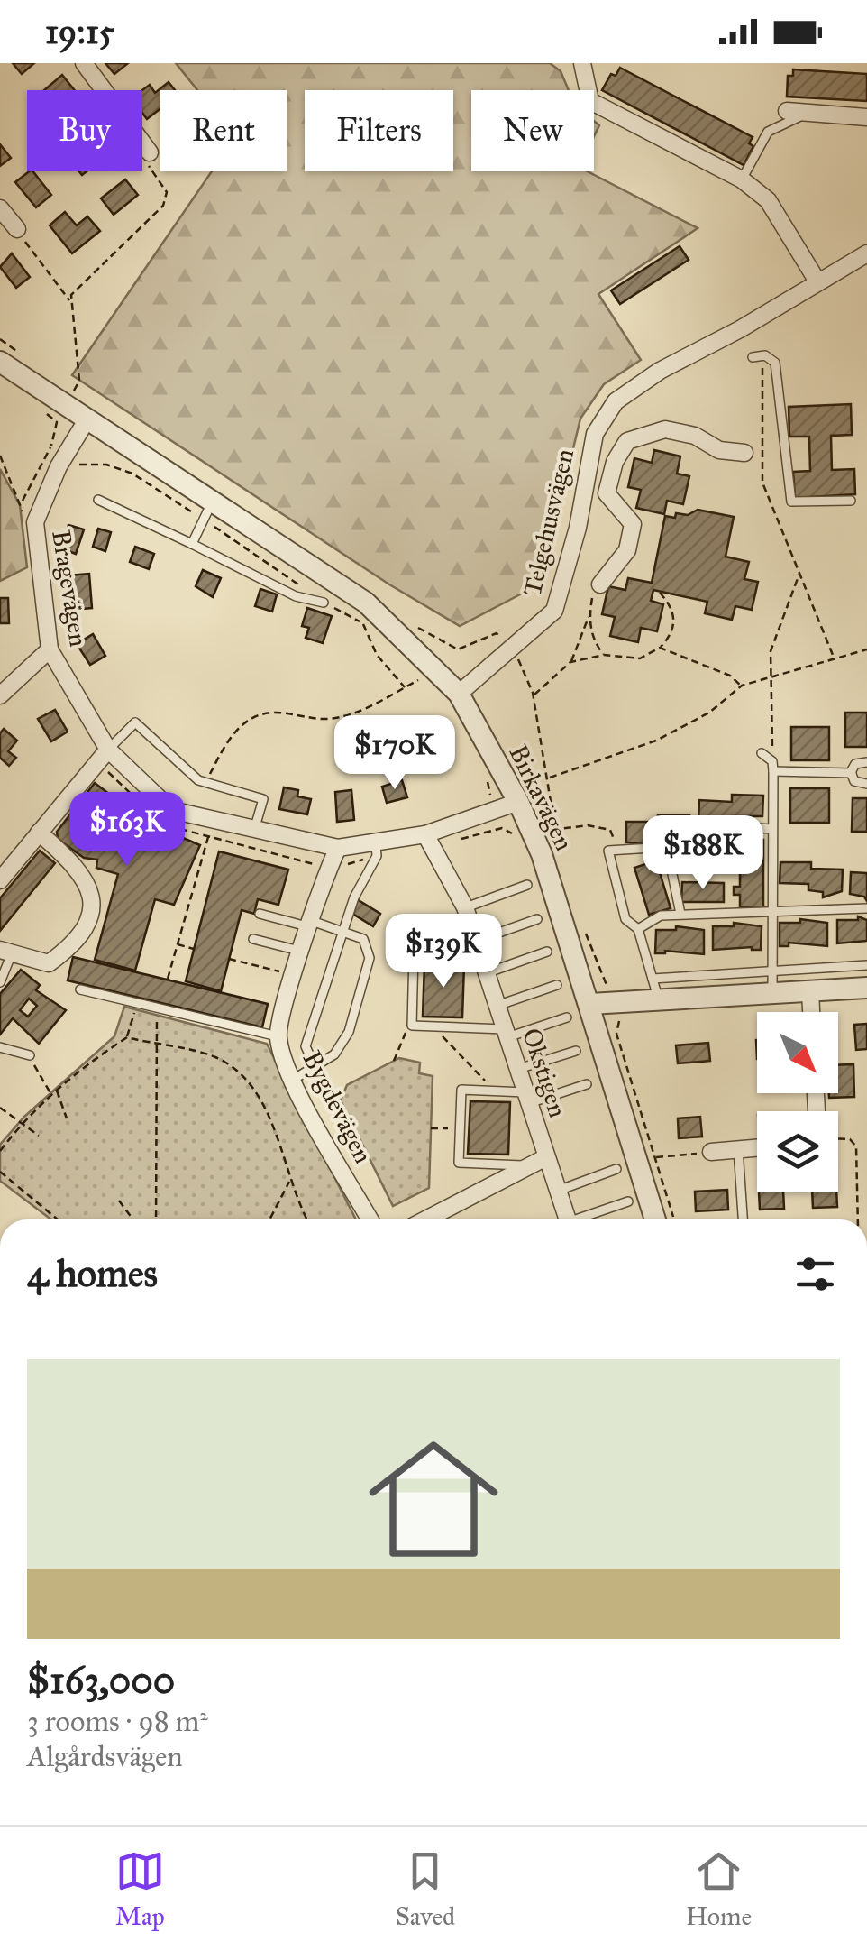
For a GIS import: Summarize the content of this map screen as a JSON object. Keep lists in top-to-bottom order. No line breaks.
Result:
{"streets":{"street":["Telgehusvägen","Bragevägen","Birkavägen","Okstigen","Bygdevägen"]},"crossings":[["Telgehusvägen","Birkavägen"],["Bragevägen","Birkavägen"],["Bragevägen","Okstigen"],["Bragevägen","Bygdevägen"]],"north":"bottom right","page":{"status":"19:15","chip":["Buy","Rent","Filters","New"],"price":["$170K","$163K","$188K","$139K"],"heading":"4 homes","list":[{"name":"$163,000","note":"3 rooms · 98 m² · Algårdsvägen"}],"tabs":["Map","Saved","Home"]}}
